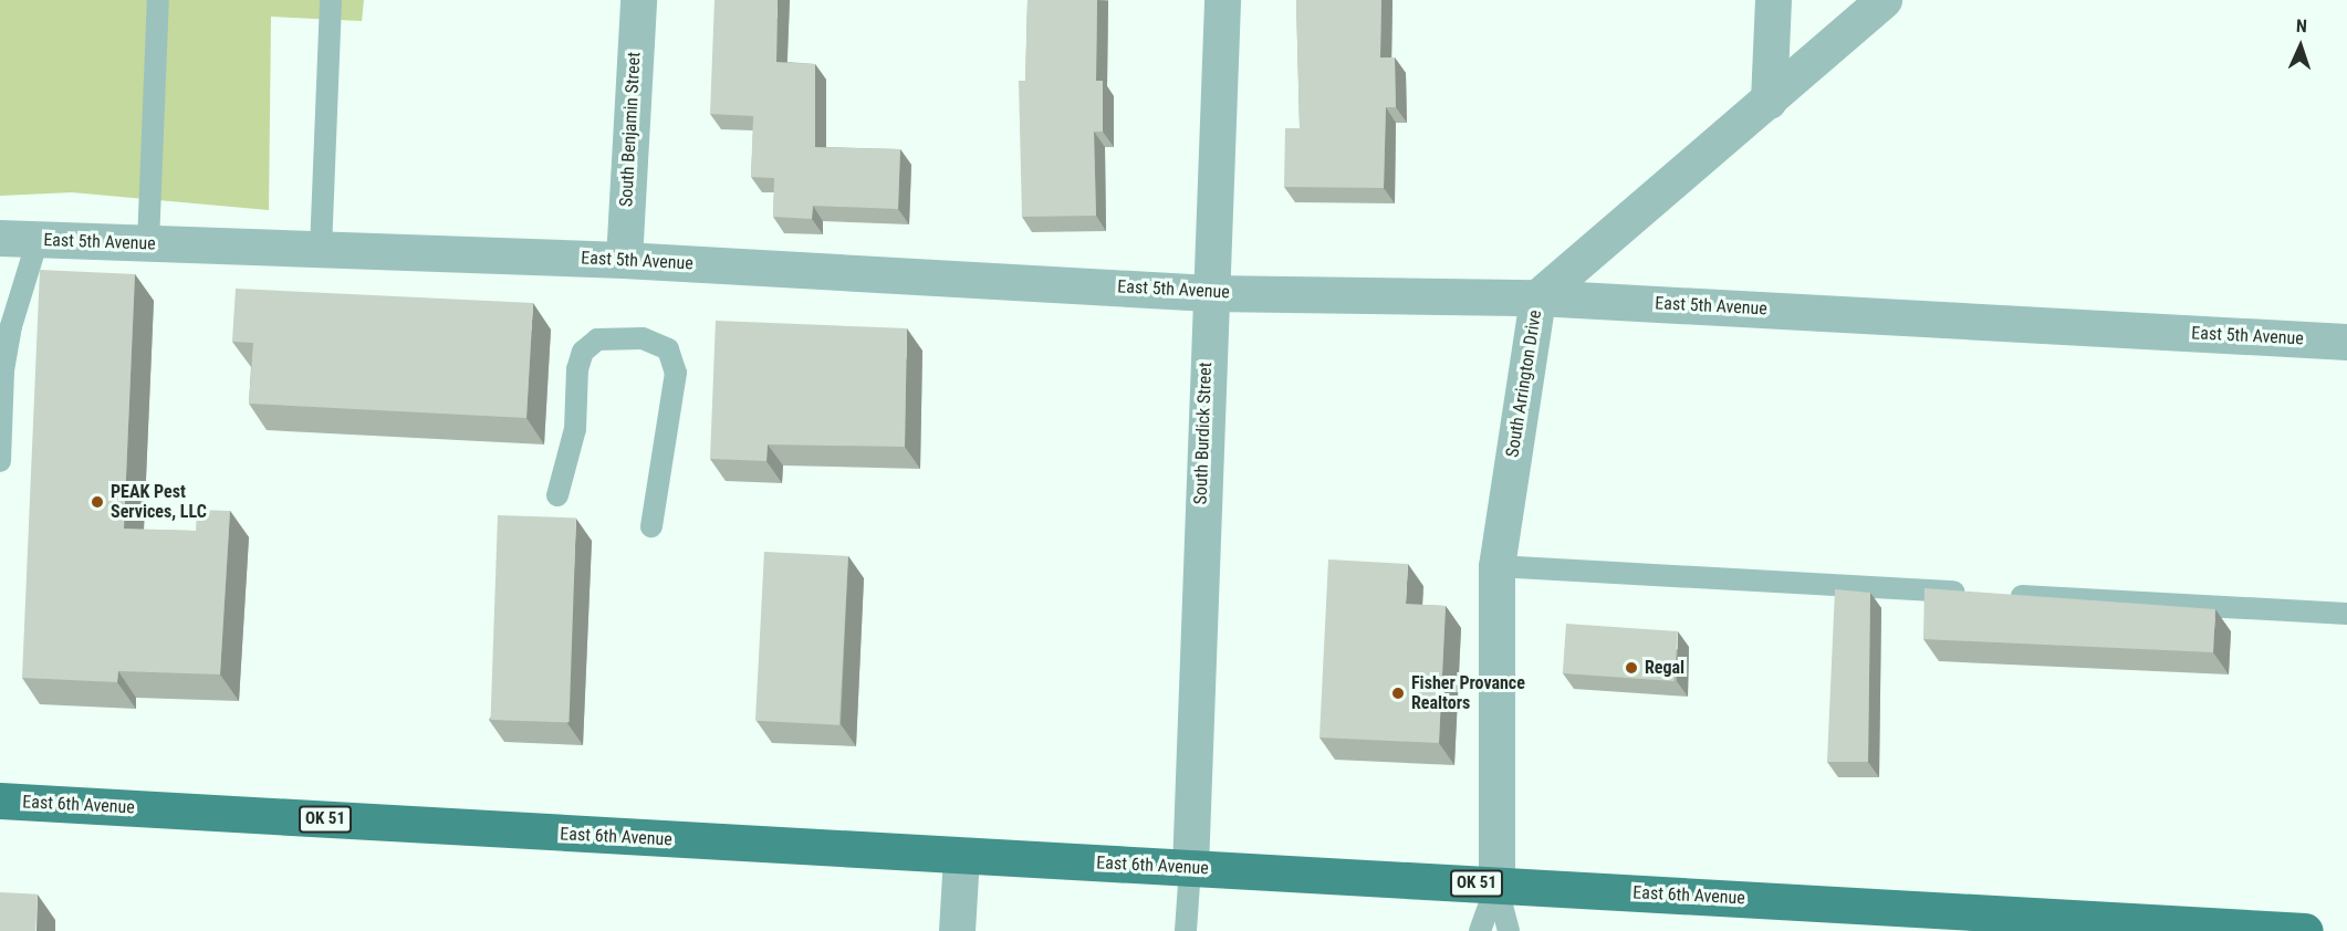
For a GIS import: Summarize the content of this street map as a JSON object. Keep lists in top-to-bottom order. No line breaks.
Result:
{"streets":{"main road":["East 6th Avenue","OK 51"],"street":["South Benjamin Street","East 5th Avenue","South Arrington Drive","South Burdick Street"]},"crossings":[["South Benjamin Street","East 5th Avenue"],["East 5th Avenue","South Arrington Drive"],["East 5th Avenue","South Burdick Street"],["South Arrington Drive","East 6th Avenue"],["South Burdick Street","East 6th Avenue"]],"places":["PEAK Pest Services, LLC","Regal","Fisher Provance Realtors"],"north":"top"}
